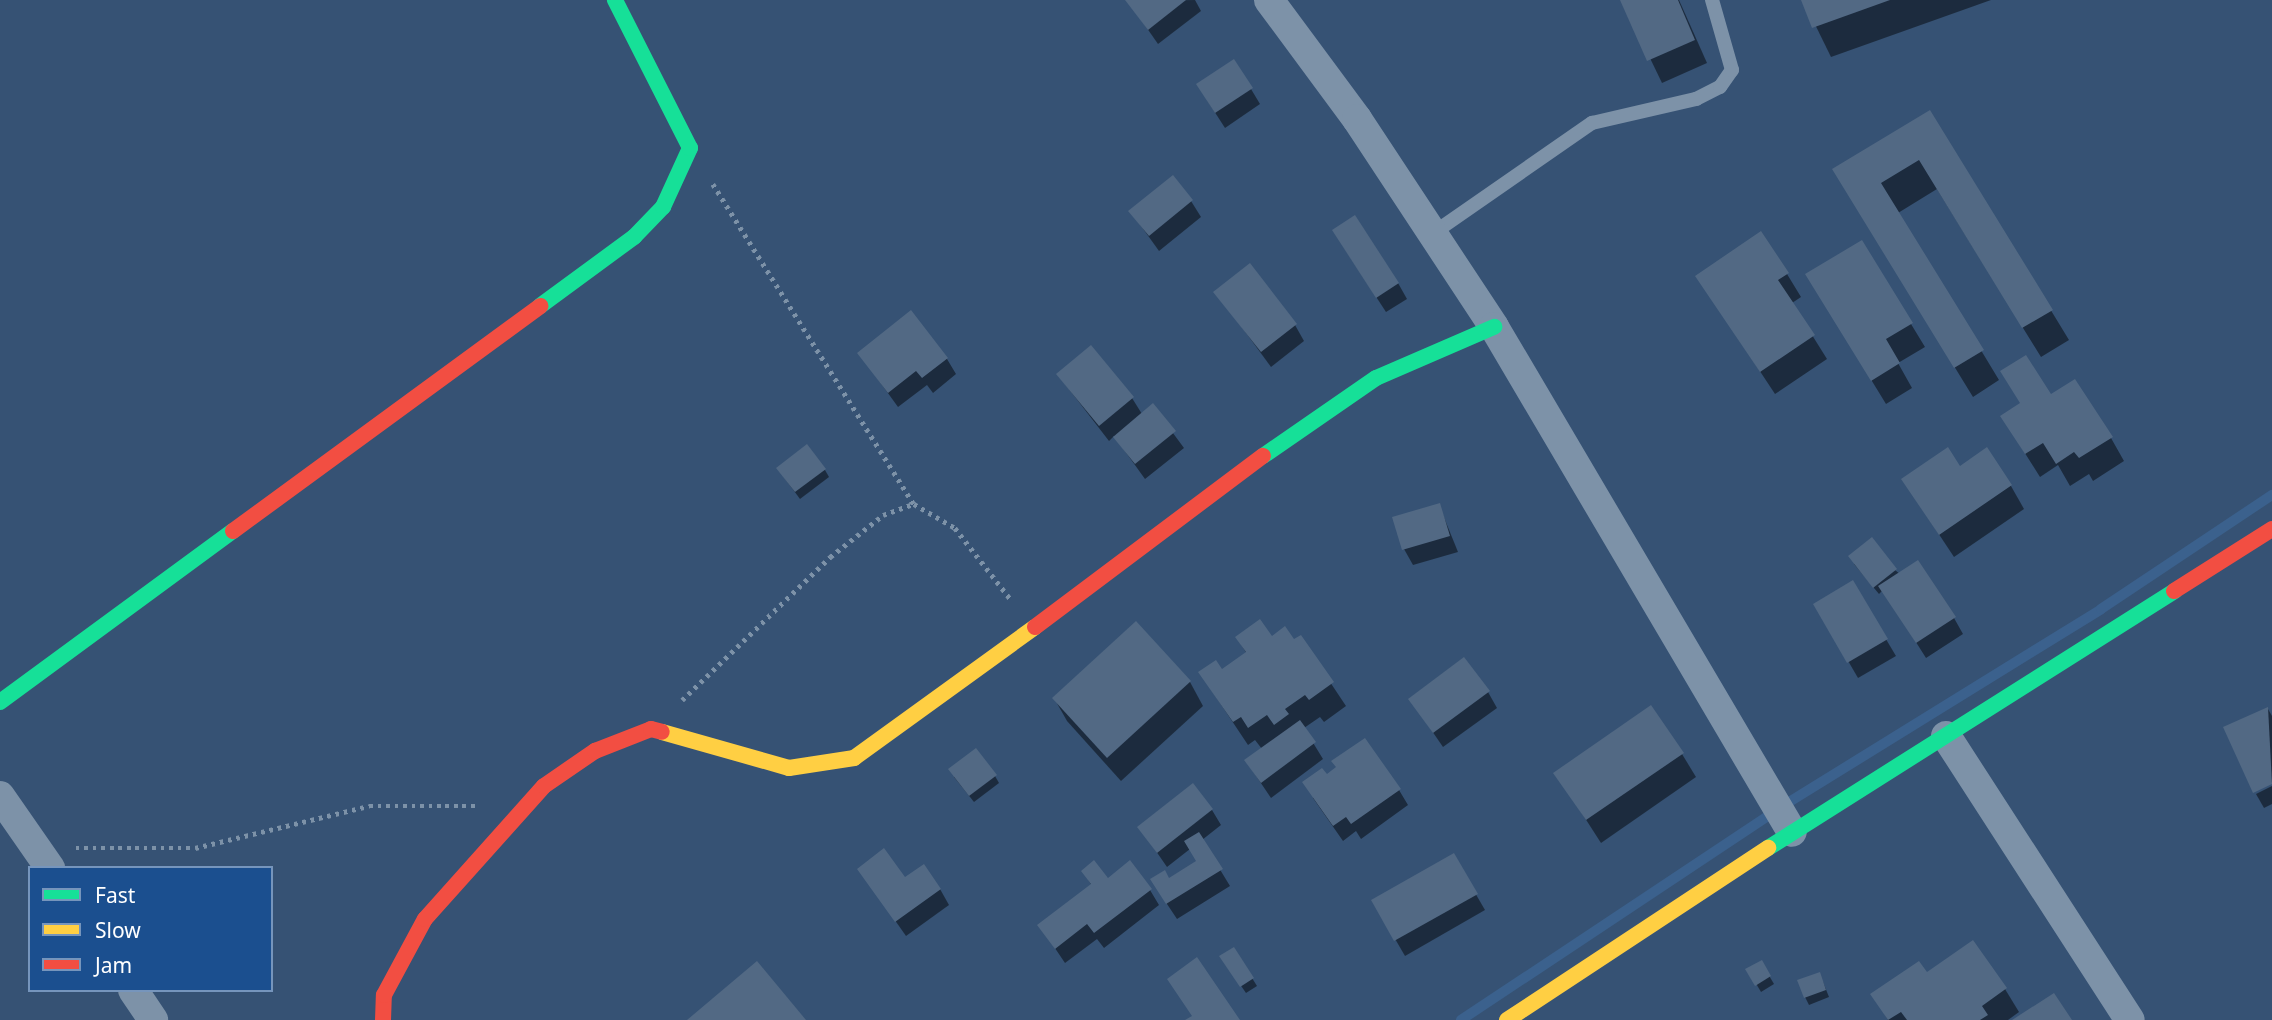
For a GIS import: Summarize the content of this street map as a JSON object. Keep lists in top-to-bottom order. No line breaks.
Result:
{"legend":["Fast","Slow","Jam"]}
